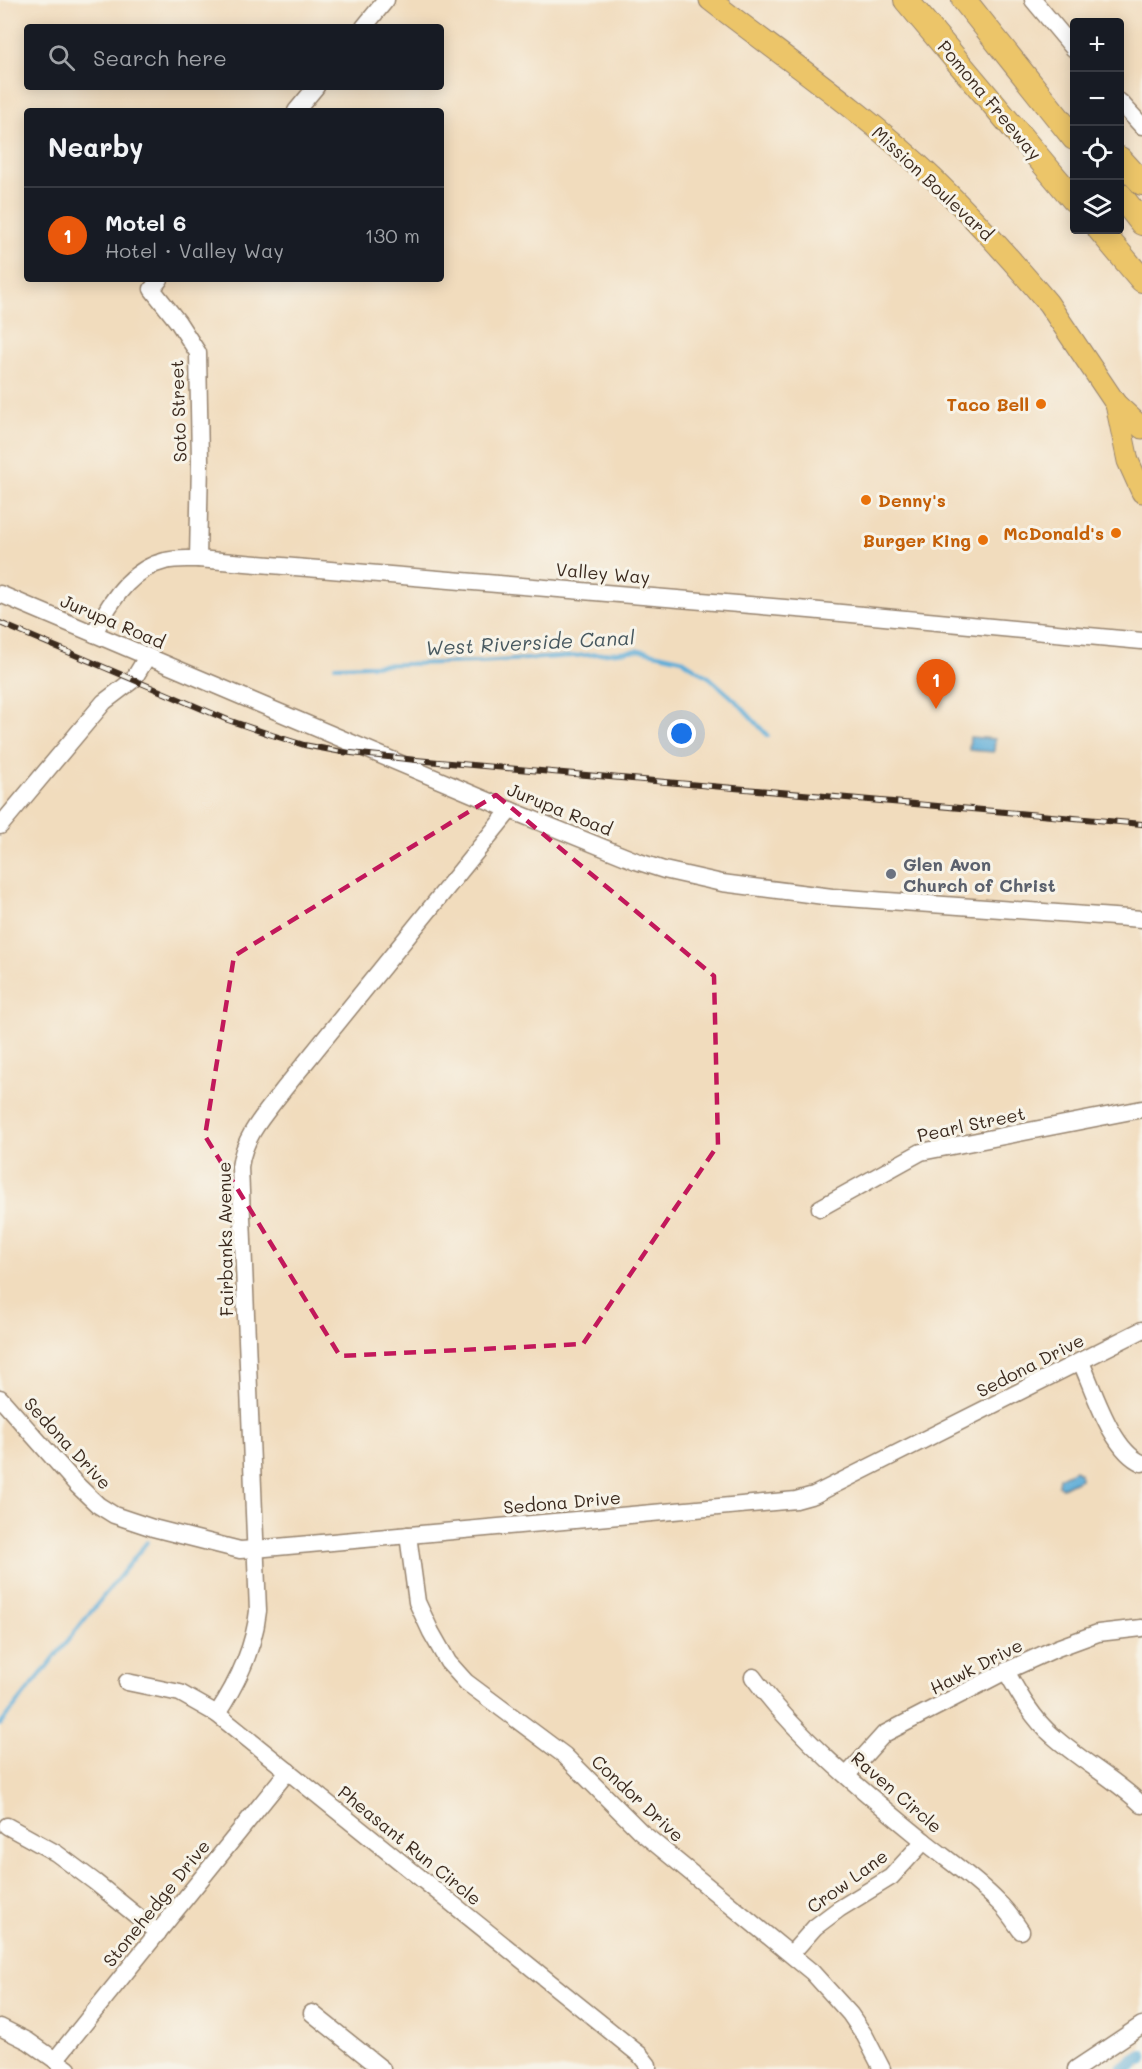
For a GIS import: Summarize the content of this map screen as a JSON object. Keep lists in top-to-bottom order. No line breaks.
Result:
{"streets":{"highway":["Pomona Freeway"],"main road":["Mission Boulevard"],"street":["Soto Street","Valley Way","Jurupa Road","Pearl Street","Fairbanks Avenue","Sedona Drive","Hawk Drive","Raven Circle","Condor Drive","Pheasant Run Circle","Crow Lane","Stonehedge Drive"]},"crossings":[["Soto Street","Valley Way"],["Valley Way","Jurupa Road"],["Jurupa Road","Fairbanks Avenue"],["Fairbanks Avenue","Sedona Drive"],["Fairbanks Avenue","Pheasant Run Circle"],["Sedona Drive","Condor Drive"],["Hawk Drive","Raven Circle"],["Raven Circle","Crow Lane"],["Condor Drive","Crow Lane"],["Pheasant Run Circle","Stonehedge Drive"]],"water":["West Riverside Canal"],"places":["Taco Bell","Denny's","McDonald's","Burger King","Glen Avon Church of Christ"],"page":{"map_buttons":["+","−"],"search":"Search here","heading":"Nearby","list":[{"mark":"1","name":"Motel 6","note":"Hotel · Valley Way","value":"130 m"}],"pins":"1"}}
